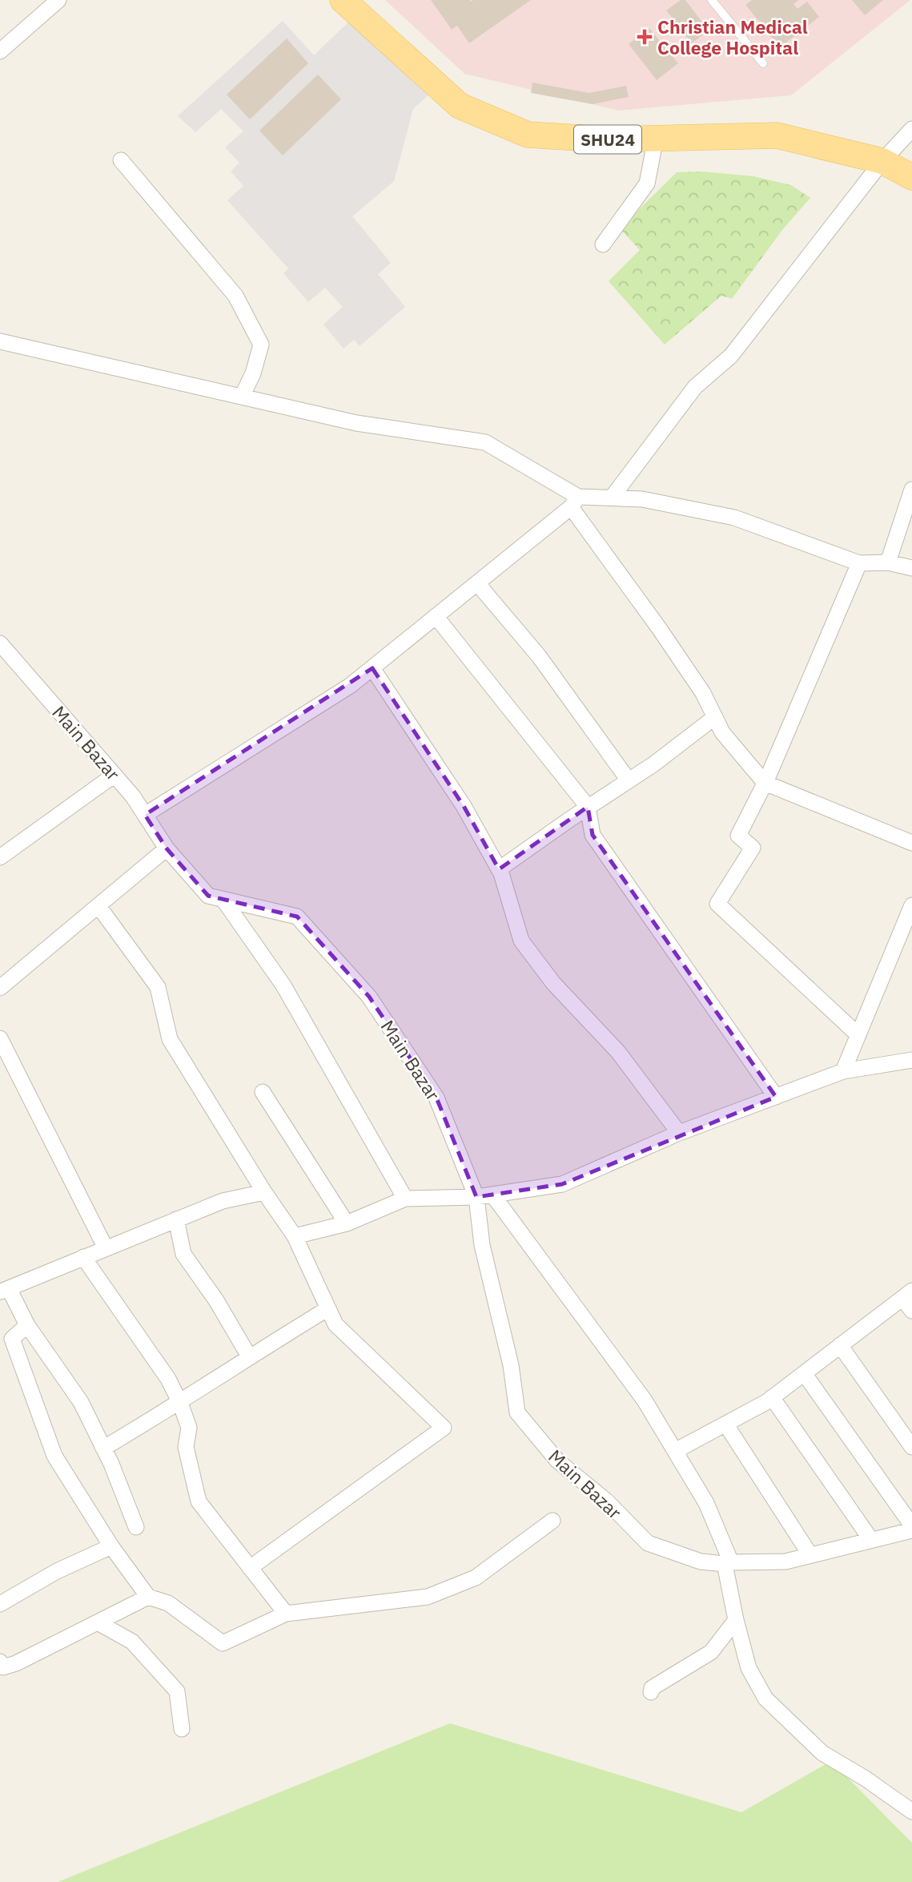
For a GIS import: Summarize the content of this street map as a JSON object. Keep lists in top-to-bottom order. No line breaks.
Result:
{"streets":{"main road":["SHU24"],"street":["Main Bazar"]},"places":{"health":["Christian Medical College Hospital"]}}
